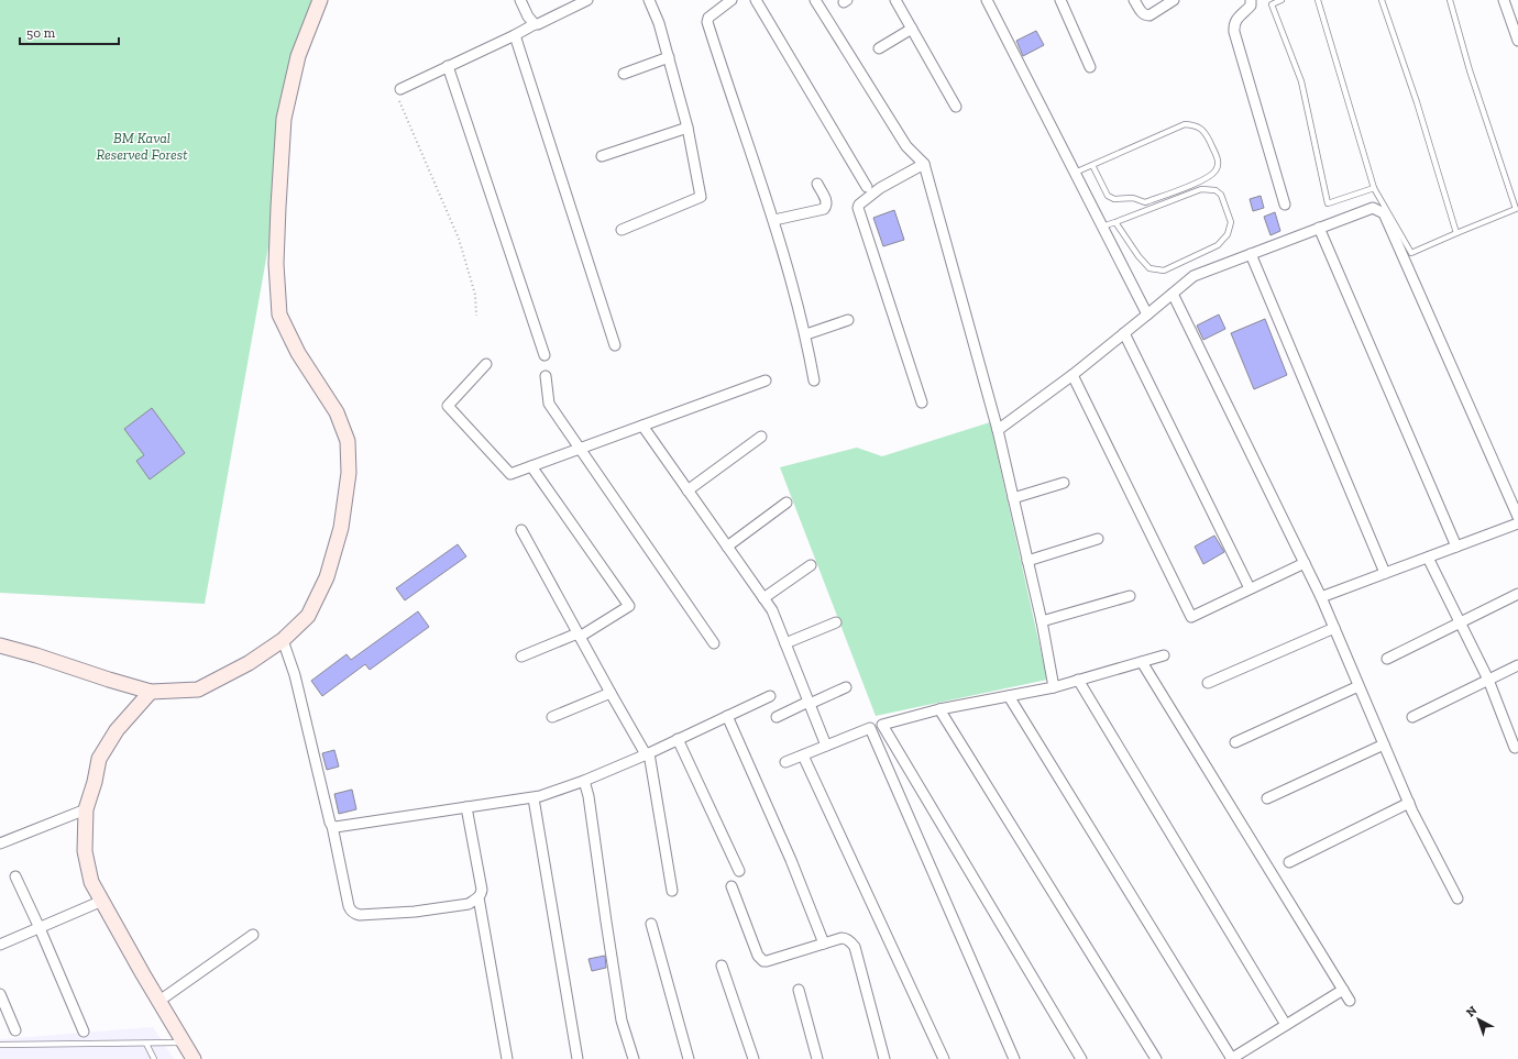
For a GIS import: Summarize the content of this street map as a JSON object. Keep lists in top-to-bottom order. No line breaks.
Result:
{"parks":["BM Kaval Reserved Forest"],"scale_bar":"50 m","north":"top left"}
